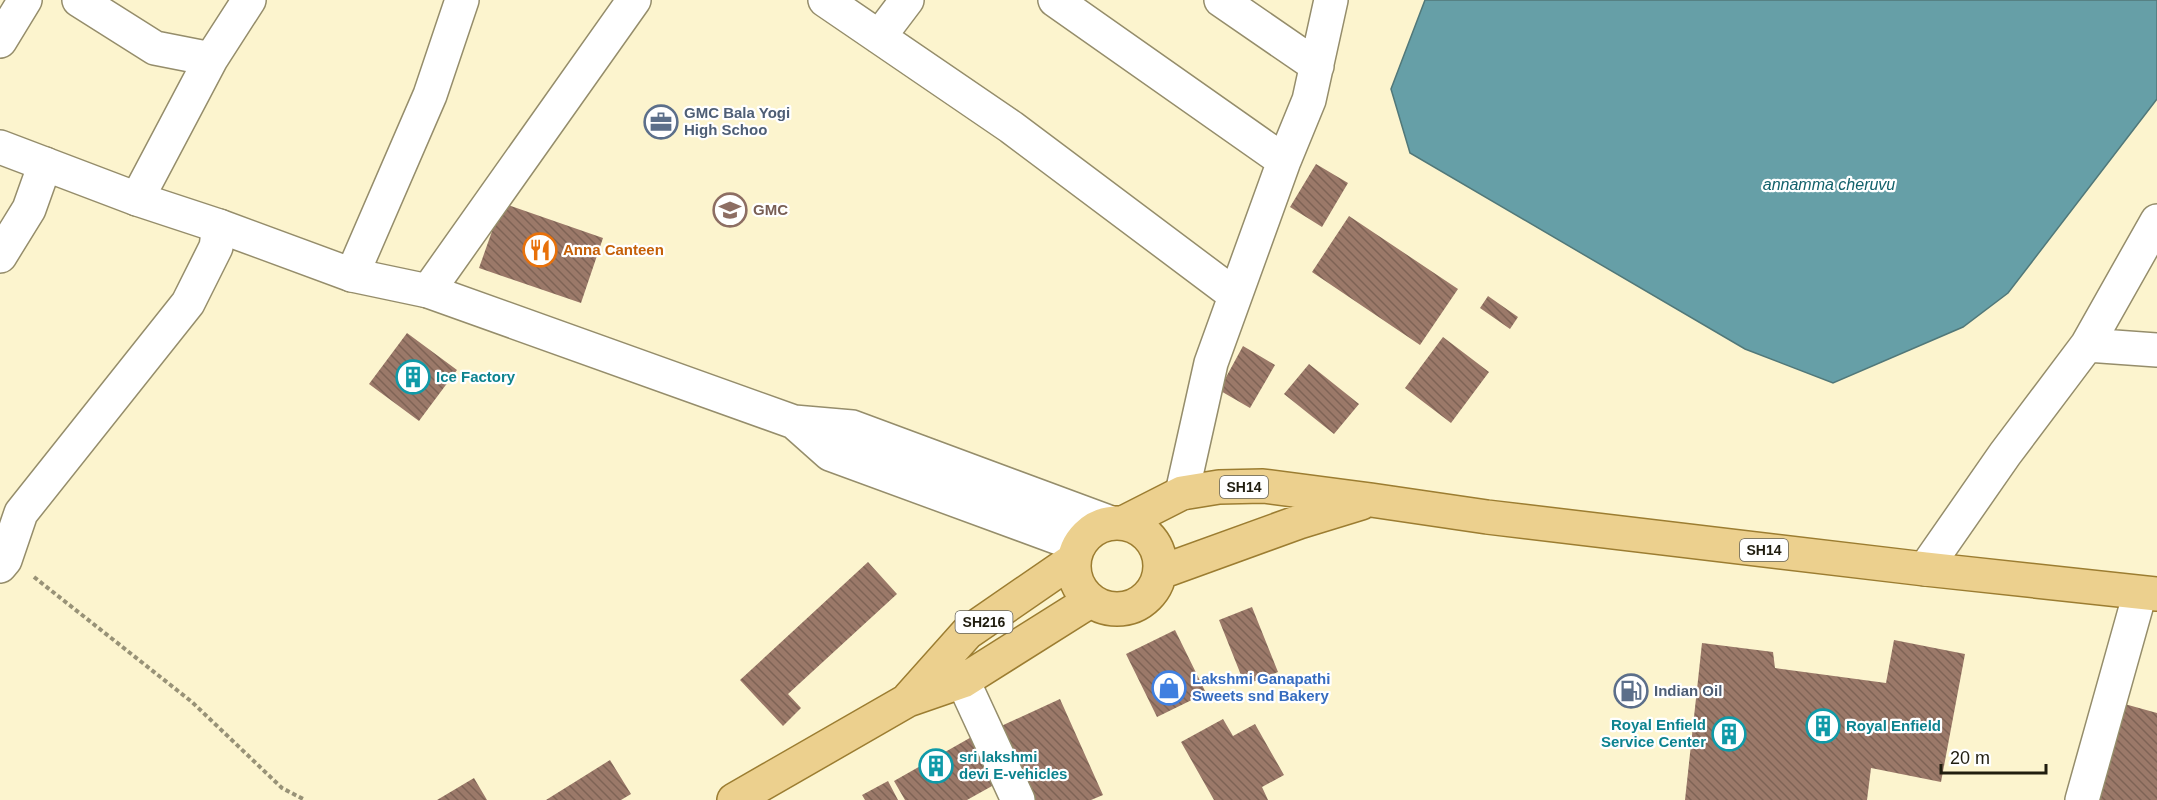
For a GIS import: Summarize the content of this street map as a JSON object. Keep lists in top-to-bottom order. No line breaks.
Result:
{"streets":{"main road":["SH14","SH216"]},"crossings":[["SH14","SH216"]],"water":["annamma cheruvu"],"places":{"office":["GMC Bala Yogi High Schoo"],"school or university":["GMC"],"restaurant":["Anna Canteen"],"building":["Ice Factory","Royal Enfield","Royal Enfield Service Center","sri lakshmi devi E-vehicles"],"shop":["Lakshmi Ganapathi Sweets snd Bakery"],"fuel station":["Indian Oil"]},"scale_bar":"20 m"}
